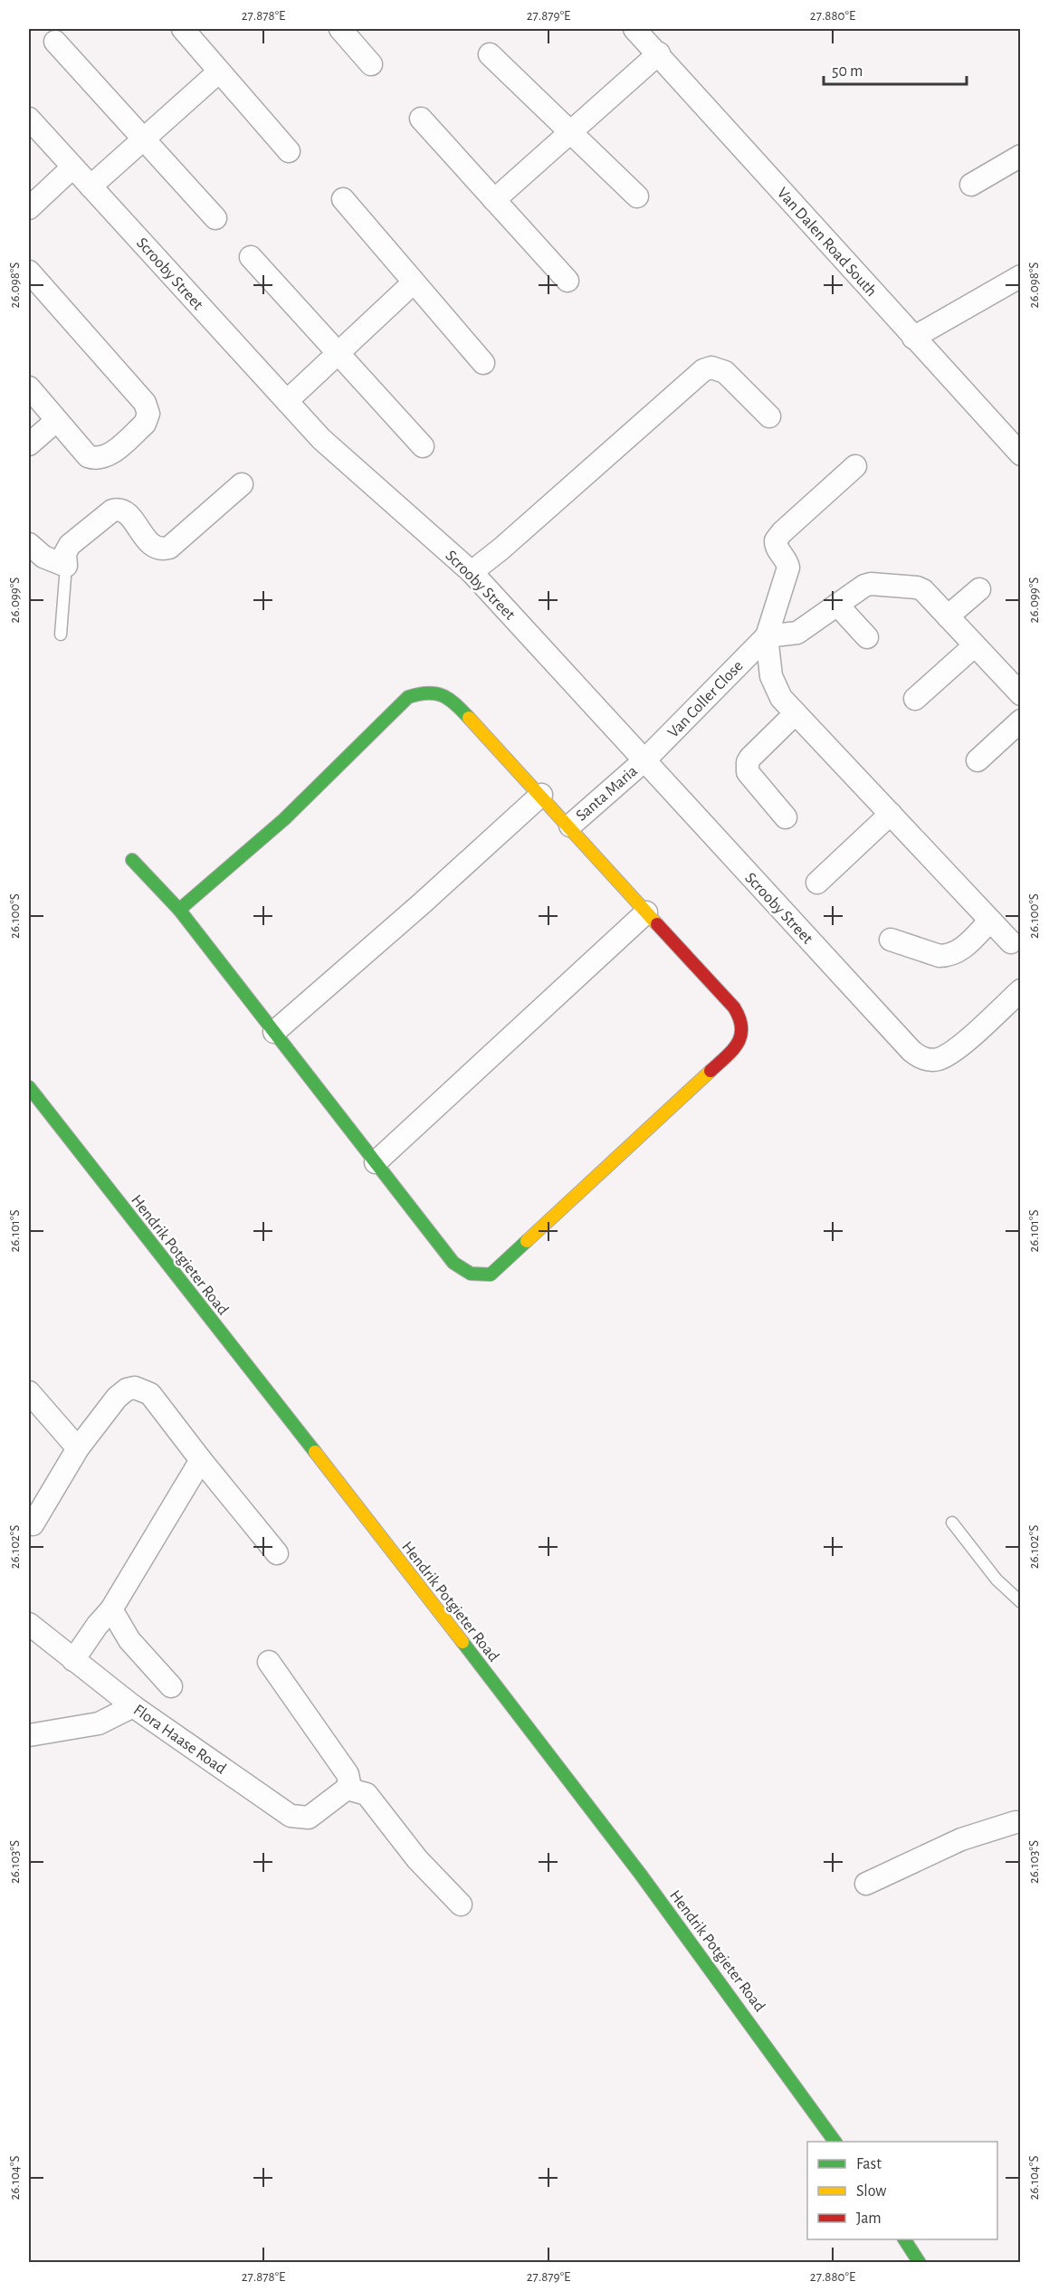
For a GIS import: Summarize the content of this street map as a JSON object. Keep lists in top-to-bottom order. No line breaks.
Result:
{"streets":{"street":["Van Dalen Road South","Scrooby Street","Van Coller Close","Santa Maria","Hendrik Potgieter Road","Flora Haase Road"]},"crossings":[["Scrooby Street","Van Coller Close"],["Scrooby Street","Santa Maria"],["Van Coller Close","Santa Maria"]],"legend":["Fast","Slow","Jam"],"scale_bar":"50 m","coordinates":["27.878°E","27.879°E","27.880°E","26.098°S","26.099°S","26.100°S","26.101°S","26.102°S","26.103°S","26.104°S"]}
